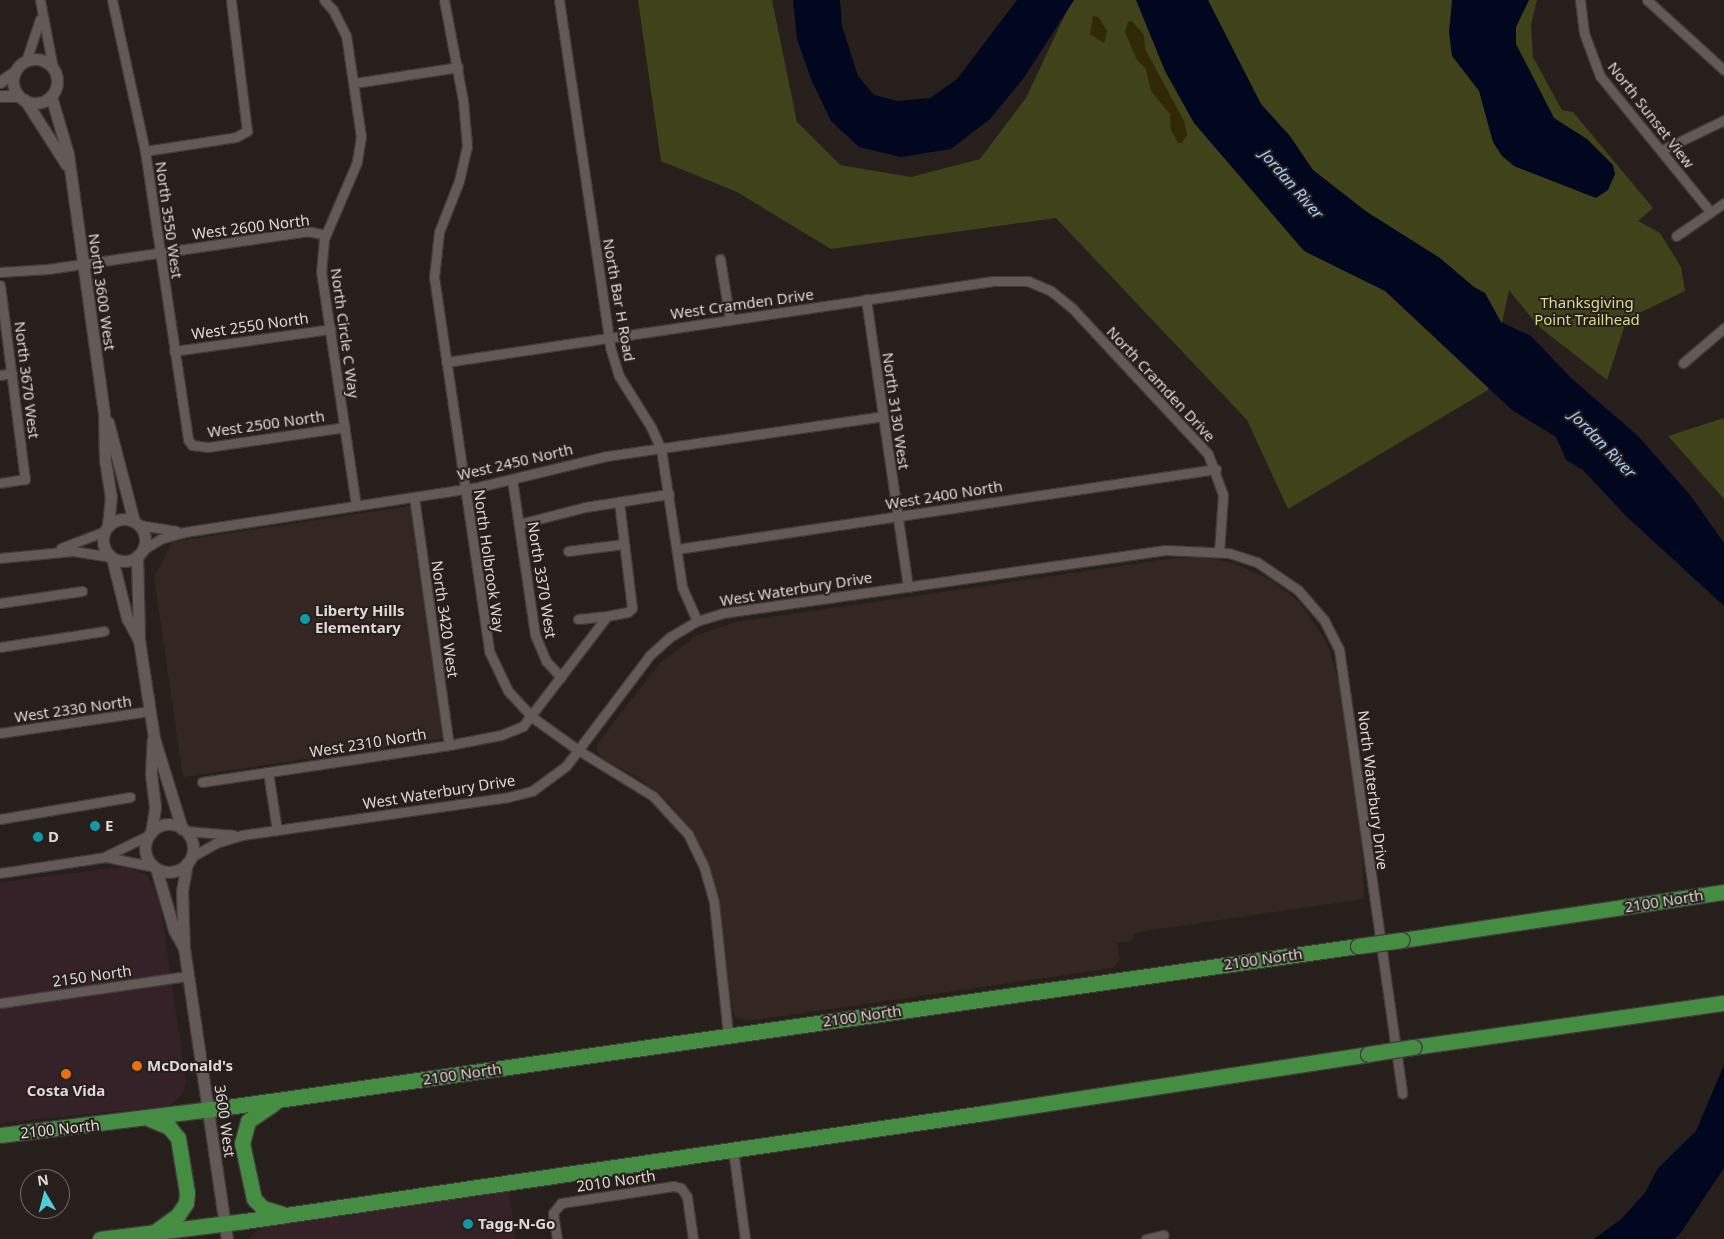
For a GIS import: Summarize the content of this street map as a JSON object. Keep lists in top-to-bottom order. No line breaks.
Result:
{"streets":{"highway":["2100 North"],"street":["North Sunset View","North 3550 West","West 2600 North","North 3600 West","North Bar H Road","West Cramden Drive","West 2550 North","North Circle C Way","North 3670 West","North Cramden Drive","North 3130 West","West 2500 North","West 2450 North","West 2400 North","North Holbrook Way","North 3370 West","West Waterbury Drive","North 3420 West","West 2330 North","West 2310 North","North Waterbury Drive","2150 North","3600 West","2010 North"]},"crossings":[["North 3550 West","West 2600 North"],["North 3550 West","West 2550 North"],["North 3550 West","West 2500 North"],["West 2600 North","North 3600 West"],["West 2600 North","North Circle C Way"],["North 3600 West","West 2450 North"],["North Bar H Road","West Cramden Drive"],["North Bar H Road","West 2450 North"],["North Bar H Road","West 2400 North"],["North Bar H Road","West Waterbury Drive"],["West Cramden Drive","North Cramden Drive"],["West Cramden Drive","North 3130 West"],["West Cramden Drive","North Holbrook Way"],["West 2550 North","North Circle C Way"],["North Circle C Way","West 2500 North"],["North Circle C Way","West 2450 North"],["North Cramden Drive","West 2400 North"],["North Cramden Drive","West Waterbury Drive"],["North Cramden Drive","North Waterbury Drive"],["North 3130 West","West 2450 North"],["North 3130 West","West 2400 North"],["North 3130 West","West Waterbury Drive"],["West 2450 North","North Holbrook Way"],["West 2450 North","North 3370 West"],["West 2450 North","North 3420 West"],["North Holbrook Way","West Waterbury Drive"],["North Holbrook Way","West 2310 North"],["North Holbrook Way","2100 North"],["North 3370 West","West 2310 North"],["West Waterbury Drive","North Waterbury Drive"],["North 3420 West","West 2310 North"],["2100 North","3600 West"],["2150 North","3600 West"]],"water":["Jordan River"],"parks":["Thanksgiving Point Trailhead"],"places":["Liberty Hills Elementary","E","D","McDonald's","Costa Vida","Tagg-N-Go"],"north":"top"}
